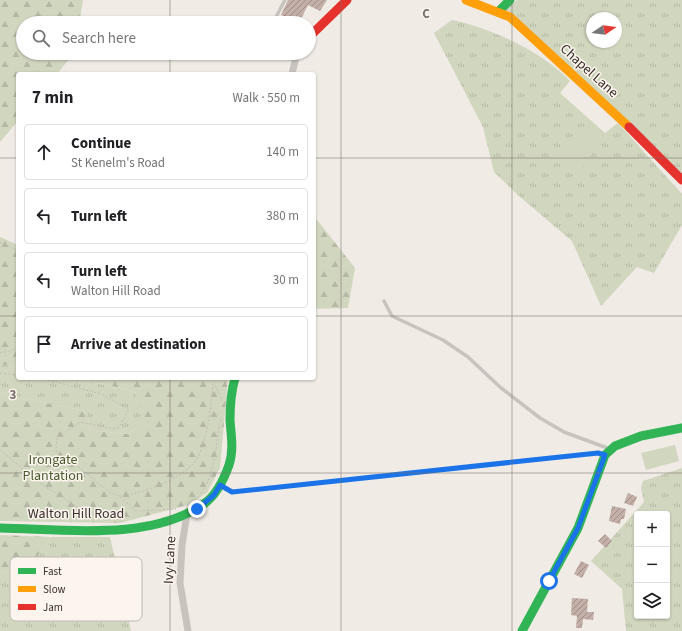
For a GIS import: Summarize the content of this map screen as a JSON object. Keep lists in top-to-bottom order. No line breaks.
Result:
{"streets":{"street":["Chapel Lane","Walton Hill Road","Ivy Lane"]},"crossings":[["Walton Hill Road","Ivy Lane"]],"parks":["Irongate Plantation"],"legend":["Fast","Slow","Jam"],"north":"right","page":{"search":"Search here","heading":["7 min","Walk · 550 m"],"list":[["Continue","St Kenelm's Road","140 m"],["Turn left","380 m"],["Turn left","Walton Hill Road","30 m"],"Arrive at destination"],"map_buttons":["+","−"]},"grid":{"columns":["C"],"rows":["3"]}}
